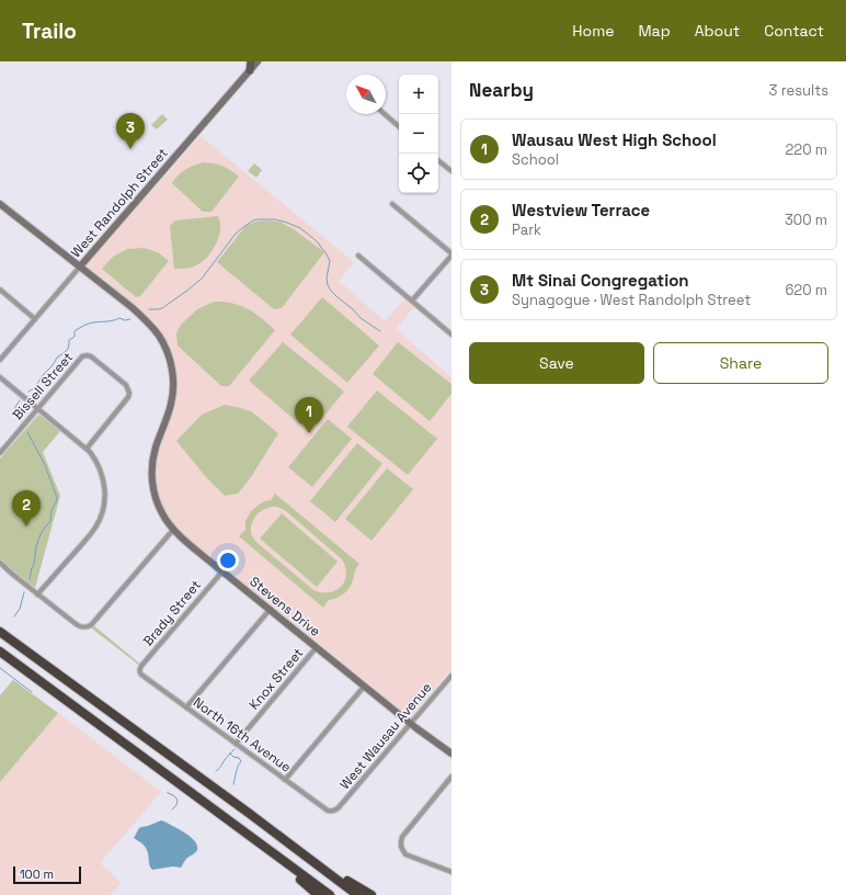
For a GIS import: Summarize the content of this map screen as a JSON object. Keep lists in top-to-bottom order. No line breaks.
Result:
{"streets":{"street":["West Randolph Street","Bissell Street","Stevens Drive","Brady Street","Knox Street","North 16th Avenue","West Wausau Avenue"]},"crossings":[["West Randolph Street","Stevens Drive"],["Stevens Drive","Brady Street"],["Stevens Drive","Knox Street"],["Stevens Drive","West Wausau Avenue"],["Brady Street","North 16th Avenue"],["Knox Street","North 16th Avenue"],["North 16th Avenue","West Wausau Avenue"]],"scale_bar":"100 m","north":"top left","page":{"header":"Trailo","nav":["Home","Map","About","Contact"],"heading":["Nearby","3 results"],"map_buttons":["+","−"],"pins":["3","1","2"],"list":[{"mark":"1","name":"Wausau West High School","note":"School","value":"220 m"},{"mark":"2","name":"Westview Terrace","note":"Park","value":"300 m"},{"mark":"3","name":"Mt Sinai Congregation","note":"Synagogue · West Randolph Street","value":"620 m"}],"buttons":["Save","Share"],"scale":"100 m"}}
